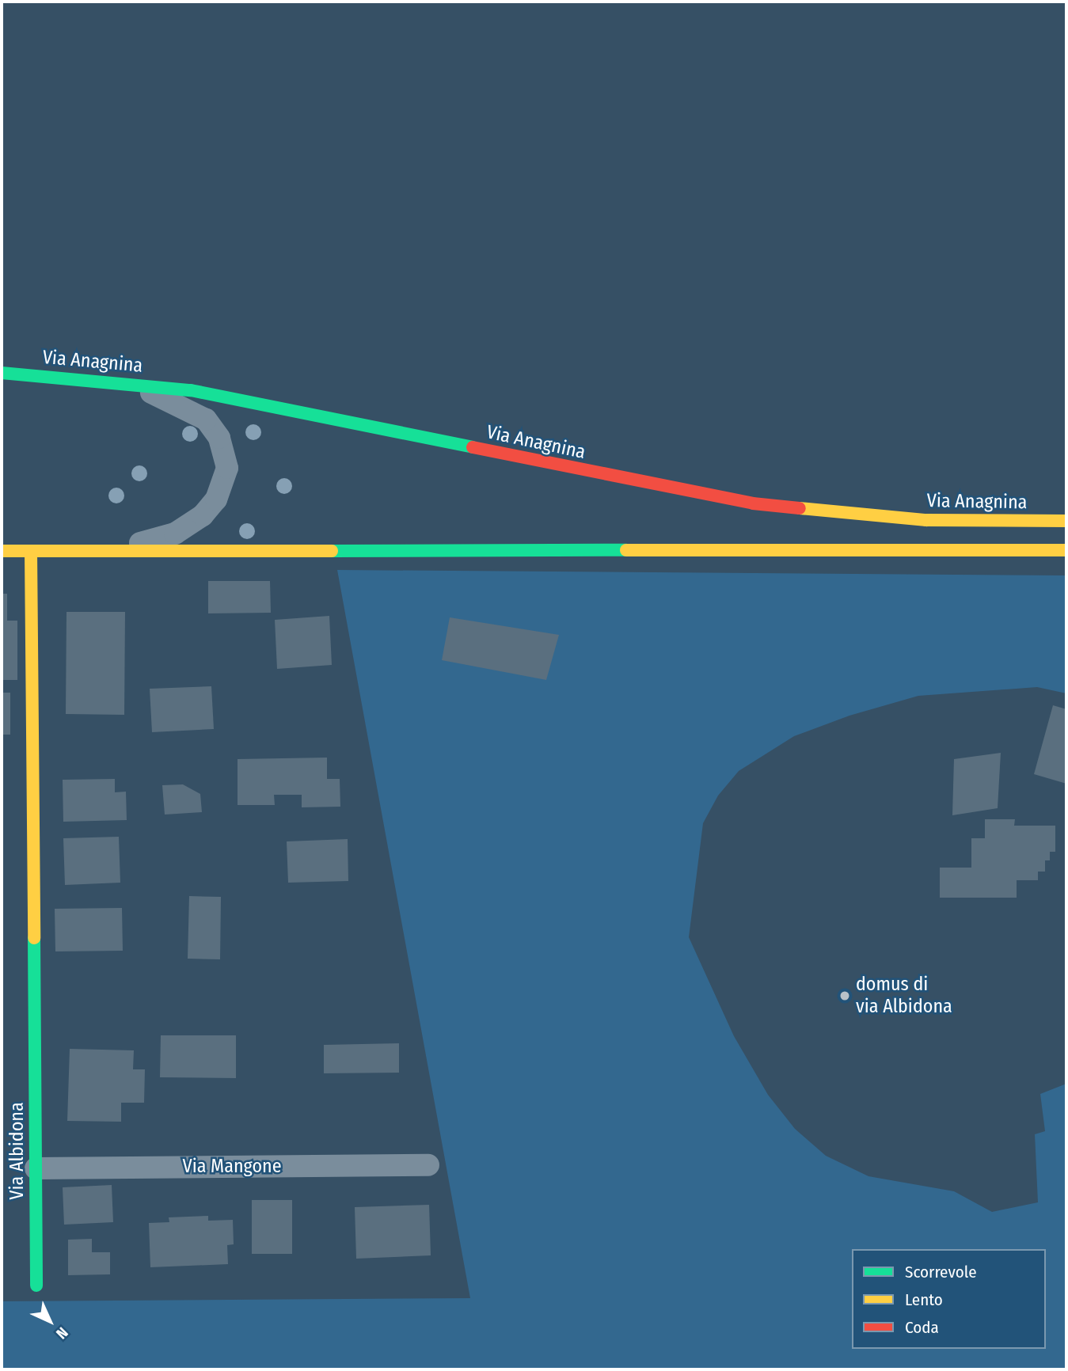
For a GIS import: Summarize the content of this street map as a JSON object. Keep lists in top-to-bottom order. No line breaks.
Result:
{"streets":{"main road":["Via Anagnina","Via Albidona"],"street":["Via Mangone"]},"crossings":[["Via Albidona","Via Mangone"]],"places":["domus di via Albidona"],"legend":["Scorrevole","Lento","Coda"],"north":"bottom right"}
